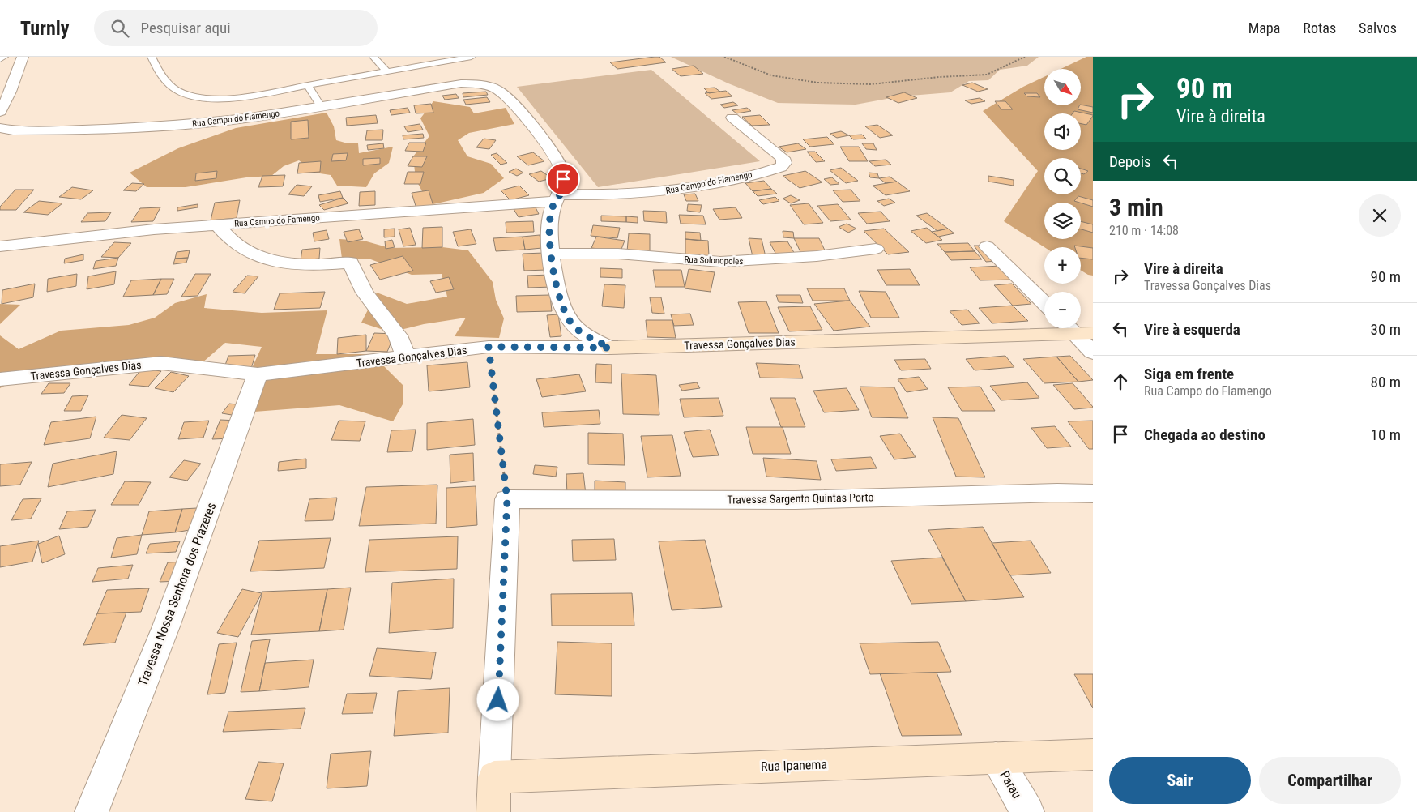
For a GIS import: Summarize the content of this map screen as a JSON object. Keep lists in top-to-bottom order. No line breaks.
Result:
{"streets":{"street":["Rua Campo do Flamengo","Rua Campo do Famengo","Rua Solonopoles","Travessa Gonçalves Dias","Travessa Sargento Quintas Porto","Travessa Nossa Senhora dos Prazeres","Rua Ipanema","Parau"]},"crossings":[["Rua Campo do Flamengo","Rua Campo do Famengo"],["Travessa Gonçalves Dias","Travessa Nossa Senhora dos Prazeres"],["Rua Ipanema","Parau"]],"north":"bottom right","page":{"header":"Turnly","search":"Pesquisar aqui","nav":["Mapa","Rotas","Salvos"],"turn":["90 m","Vire à direita"],"map_buttons":["+","−"],"then":"Depois","heading":["3 min","210 m · 14:08"],"list":[{"name":"Vire à direita","note":"Travessa Gonçalves Dias","value":"90 m"},{"name":"Vire à esquerda","value":"30 m"},{"name":"Siga em frente","note":"Rua Campo do Flamengo","value":"80 m"},{"name":"Chegada ao destino","value":"10 m"}],"buttons":["Sair","Compartilhar"]}}
